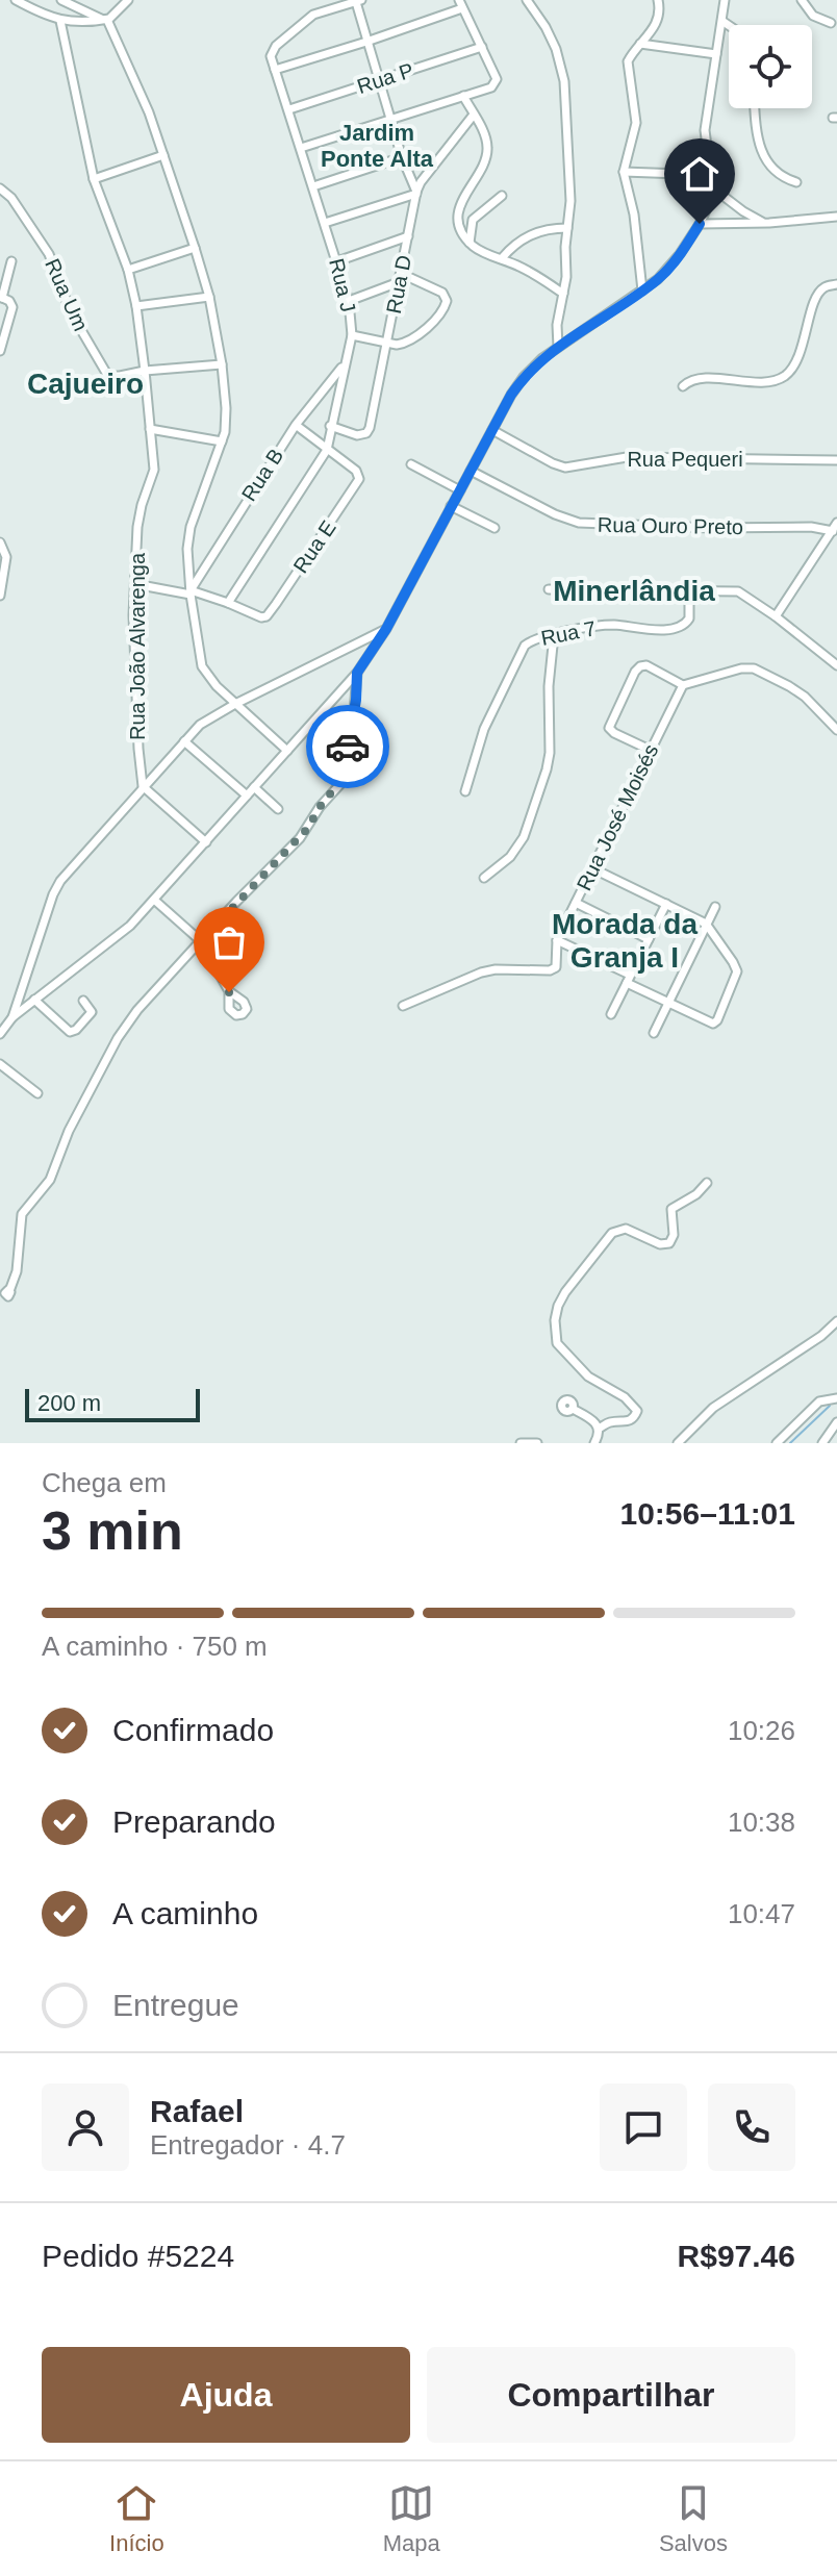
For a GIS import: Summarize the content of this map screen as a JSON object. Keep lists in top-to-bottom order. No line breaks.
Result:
{"streets":{"street":["Rua P","Rua D","Rua J","Rua Um","Rua Pequeri","Rua B","Rua Ouro Preto","Rua E","Rua 7","Rua João Alvarenga","Rua José Moisés"]},"crossings":[["Rua P","Rua J"],["Rua D","Rua J"],["Rua J","Rua B"],["Rua J","Rua E"],["Rua Um","Rua João Alvarenga"],["Rua B","Rua E"],["Rua E","Rua João Alvarenga"]],"districts":["Jardim Ponte Alta","Cajueiro","Minerlândia","Morada da Granja I"],"scale_bar":"200 m","page":{"scale":"200 m","heading":["3 min","Chega em","10:56–11:01"],"panel":["Rafael","Entregador · 4.7","Pedido #5224","R$97.46"],"bar":"A caminho · 750 m","list":[["Confirmado","10:26"],["Preparando","10:38"],["A caminho","10:47"],"Entregue"],"buttons":["Ajuda","Compartilhar"],"tabs":["Início","Mapa","Salvos"]}}
